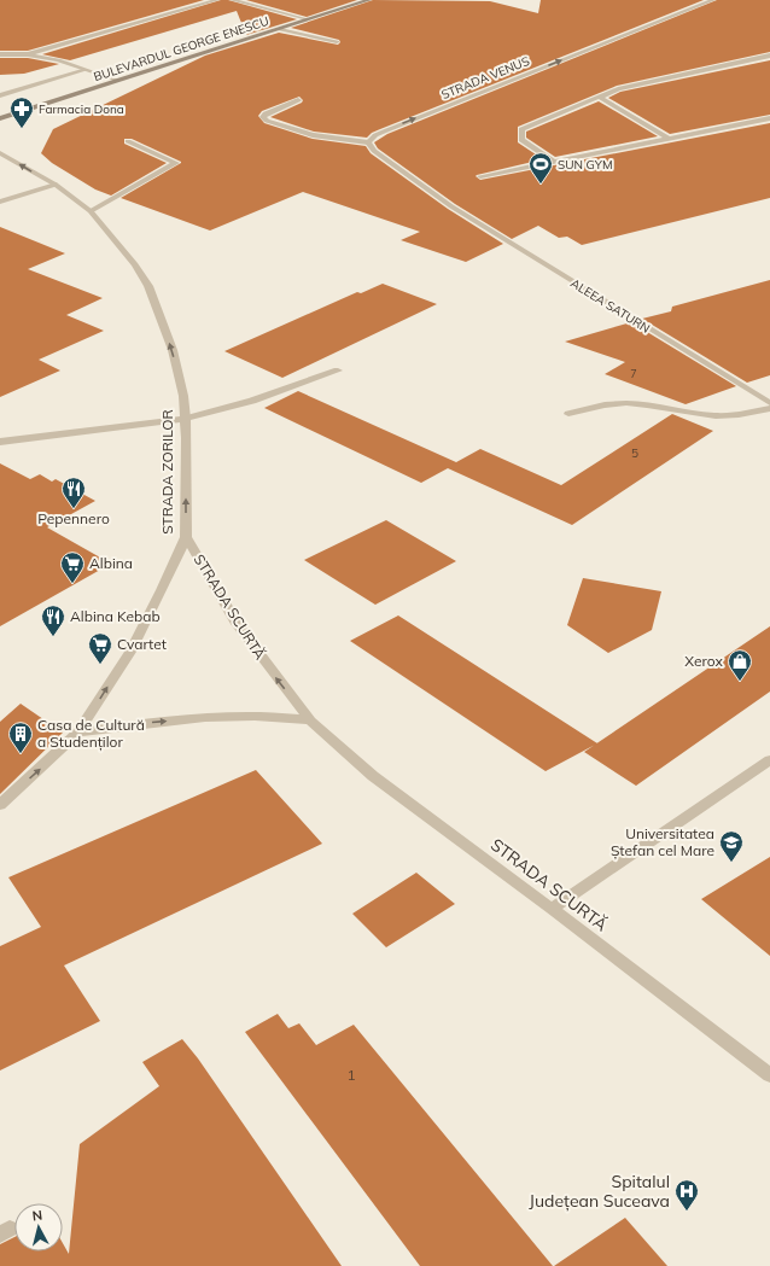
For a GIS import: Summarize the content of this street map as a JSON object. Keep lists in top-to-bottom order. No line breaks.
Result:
{"streets":{"main road":["BULEVARDUL GEORGE ENESCU"],"street":["STRADA VENUS","ALEEA SATURN","STRADA ZORILOR","STRADA SCURTĂ"]},"crossings":[["STRADA VENUS","ALEEA SATURN"],["STRADA ZORILOR","STRADA SCURTĂ"]],"one_way":["STRADA ZORILOR"],"places":{"pharmacy":["Farmacia Dona"],"sports":["SUN GYM"],"restaurant":["Pepennero","Albina Kebab"],"supermarket":["Albina","Cvartet"],"shop":["Xerox"],"building":["Casa de Cultură a Studenților"],"school or university":["Universitatea Ștefan cel Mare"],"hospital":["Spitalul Județean Suceava"]},"house_numbers":["7","5","1"],"north":"top"}
